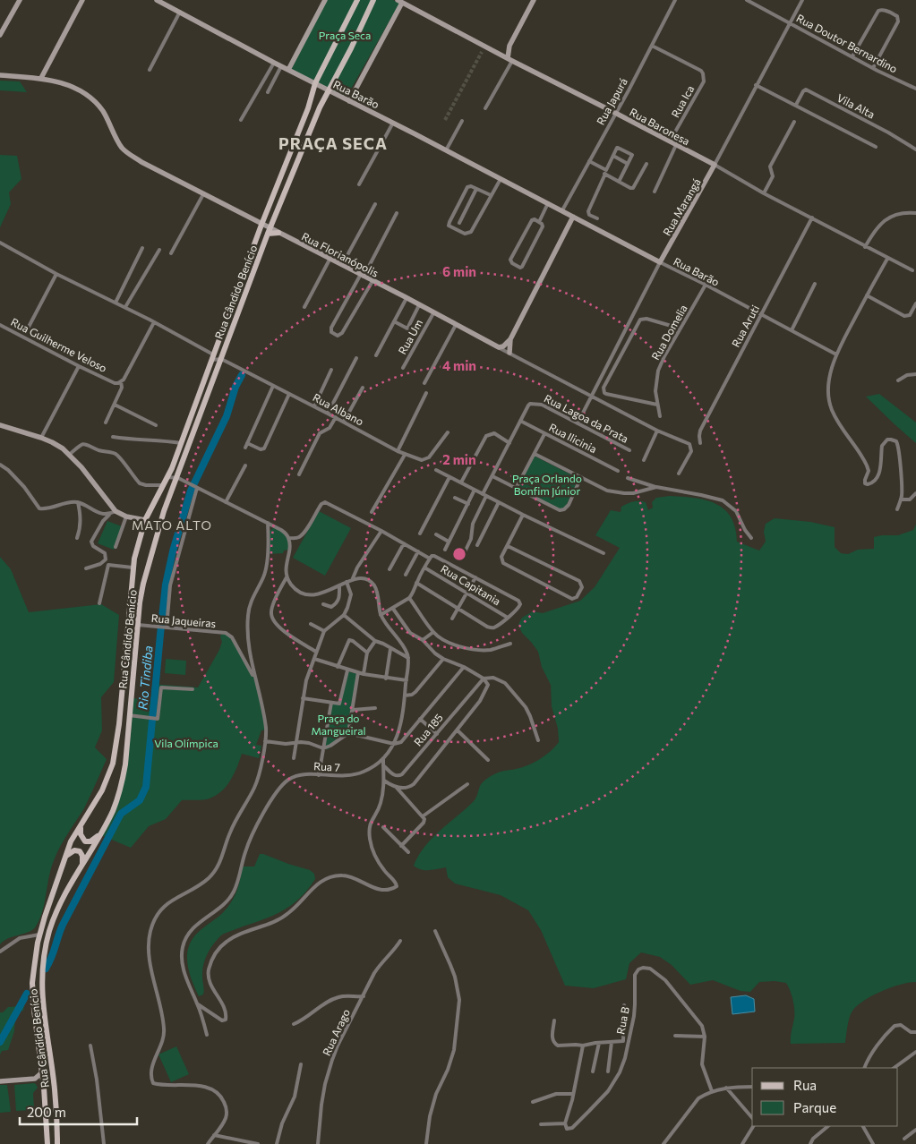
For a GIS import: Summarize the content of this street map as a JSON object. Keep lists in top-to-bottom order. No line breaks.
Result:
{"streets":{"main road":["Rua Cândido Benício"],"street":["Rua Doutor Bernardino","Rua Barão","Rua Japurá","Rua Ica","Vila Alta","Rua Baronesa","Rua Marangá","Rua Florianópolis","Rua Aruti","Rua Domelia","Rua Um","Rua Guilherme Veloso","Rua Albano","Rua Lagoa da Prata","Rua Ilicinia","Rua Capitania","Rua Jaqueiras","Rua 185","Rua 7","Rua B","Rua Arago"]},"crossings":[["Rua Doutor Bernardino","Rua Marangá"],["Rua Barão","Rua Japurá"],["Rua Barão","Rua Marangá"],["Rua Barão","Rua Cândido Benício"],["Rua Barão","Rua Aruti"],["Rua Barão","Rua Domelia"],["Rua Japurá","Rua Ica"],["Rua Japurá","Rua Baronesa"],["Rua Ica","Rua Baronesa"],["Rua Baronesa","Rua Marangá"],["Rua Baronesa","Rua Aruti"],["Rua Marangá","Rua Florianópolis"],["Rua Marangá","Rua Lagoa da Prata"],["Rua Florianópolis","Rua Um"],["Rua Cândido Benício","Rua Albano"],["Rua Cândido Benício","Rua Jaqueiras"],["Rua Lagoa da Prata","Rua Ilicinia"]],"districts":["PRAÇA SECA","MATO ALTO"],"water":["Rio Tindiba"],"parks":["Praça Seca","Praça Orlando Bonfim Júnior","Praça do Mangueiral","Vila Olímpica"],"legend":["Rua","Parque"],"scale_bar":"200 m","rings":["6 min","4 min","2 min"]}
